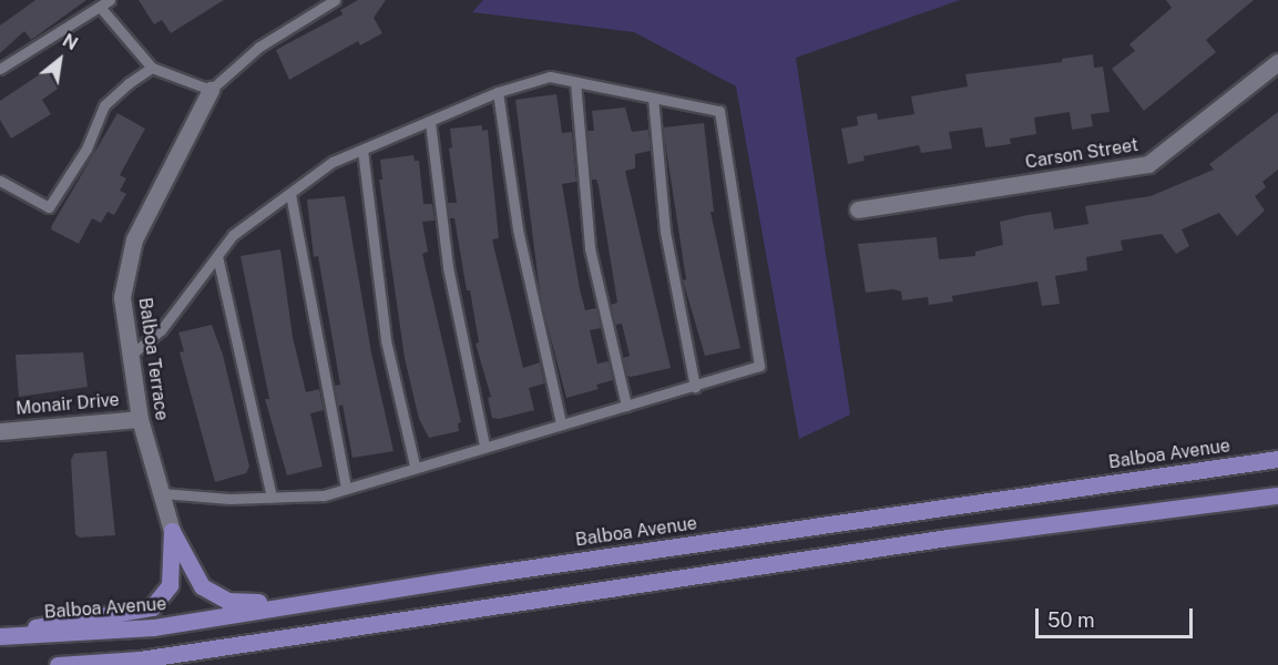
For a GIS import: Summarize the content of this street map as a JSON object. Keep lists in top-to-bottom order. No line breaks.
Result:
{"streets":{"main road":["Balboa Avenue"],"street":["Carson Street","Balboa Terrace","Monair Drive"]},"crossings":[["Balboa Terrace","Monair Drive"]],"scale_bar":"50 m","north":"top right"}
